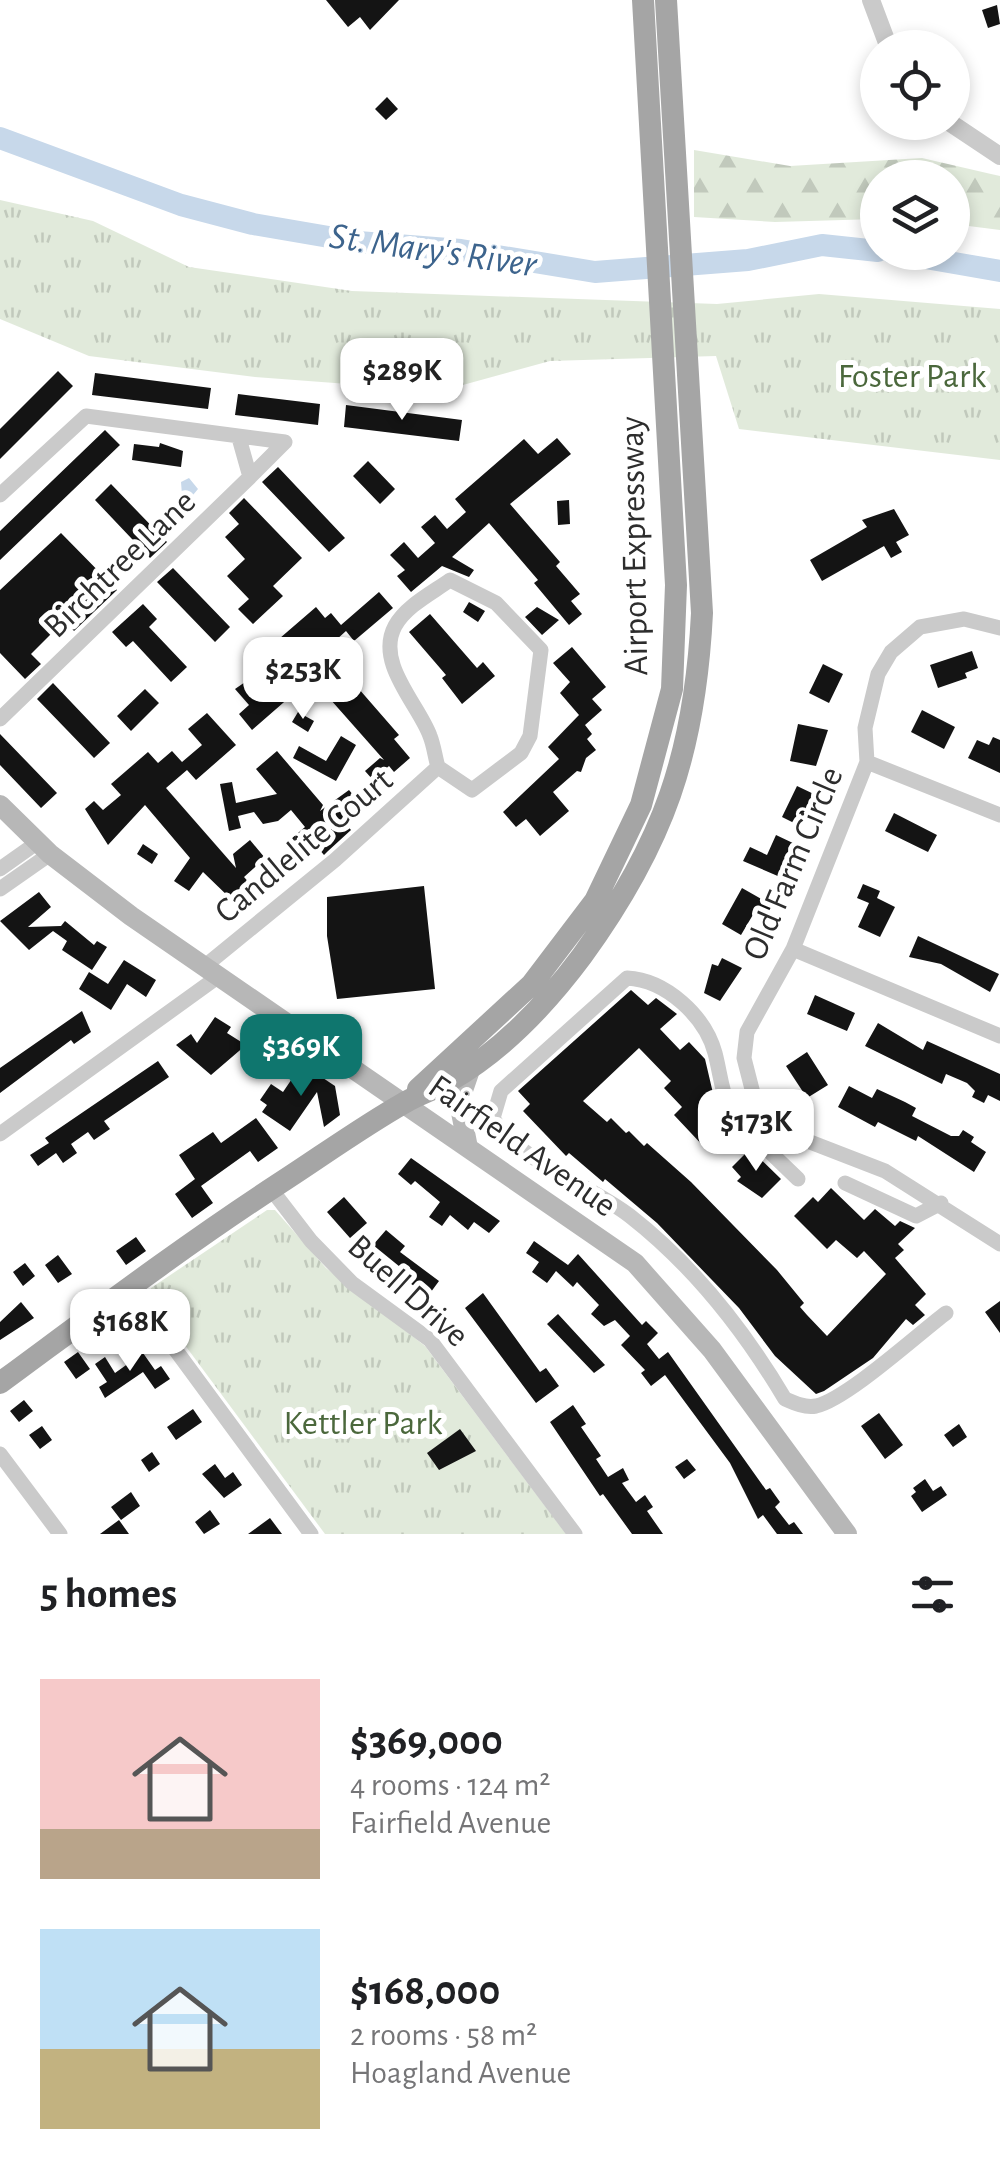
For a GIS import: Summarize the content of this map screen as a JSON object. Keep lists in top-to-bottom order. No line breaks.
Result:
{"streets":{"main road":["Airport Expressway","Fairfield Avenue"],"street":["Birchtree Lane","Candlelite Court","Old Farm Circle","Buell Drive"]},"crossings":[["Airport Expressway","Fairfield Avenue"],["Candlelite Court","Fairfield Avenue"]],"water":["St. Mary's River"],"parks":["Foster Park","Kettler Park"],"page":{"price":["$289K","$253K","$369K","$173K","$168K"],"heading":"5 homes","list":[{"name":"$369,000","note":"4 rooms · 124 m² · Fairfield Avenue"},{"name":"$168,000","note":"2 rooms · 58 m² · Hoagland Avenue"}]}}
